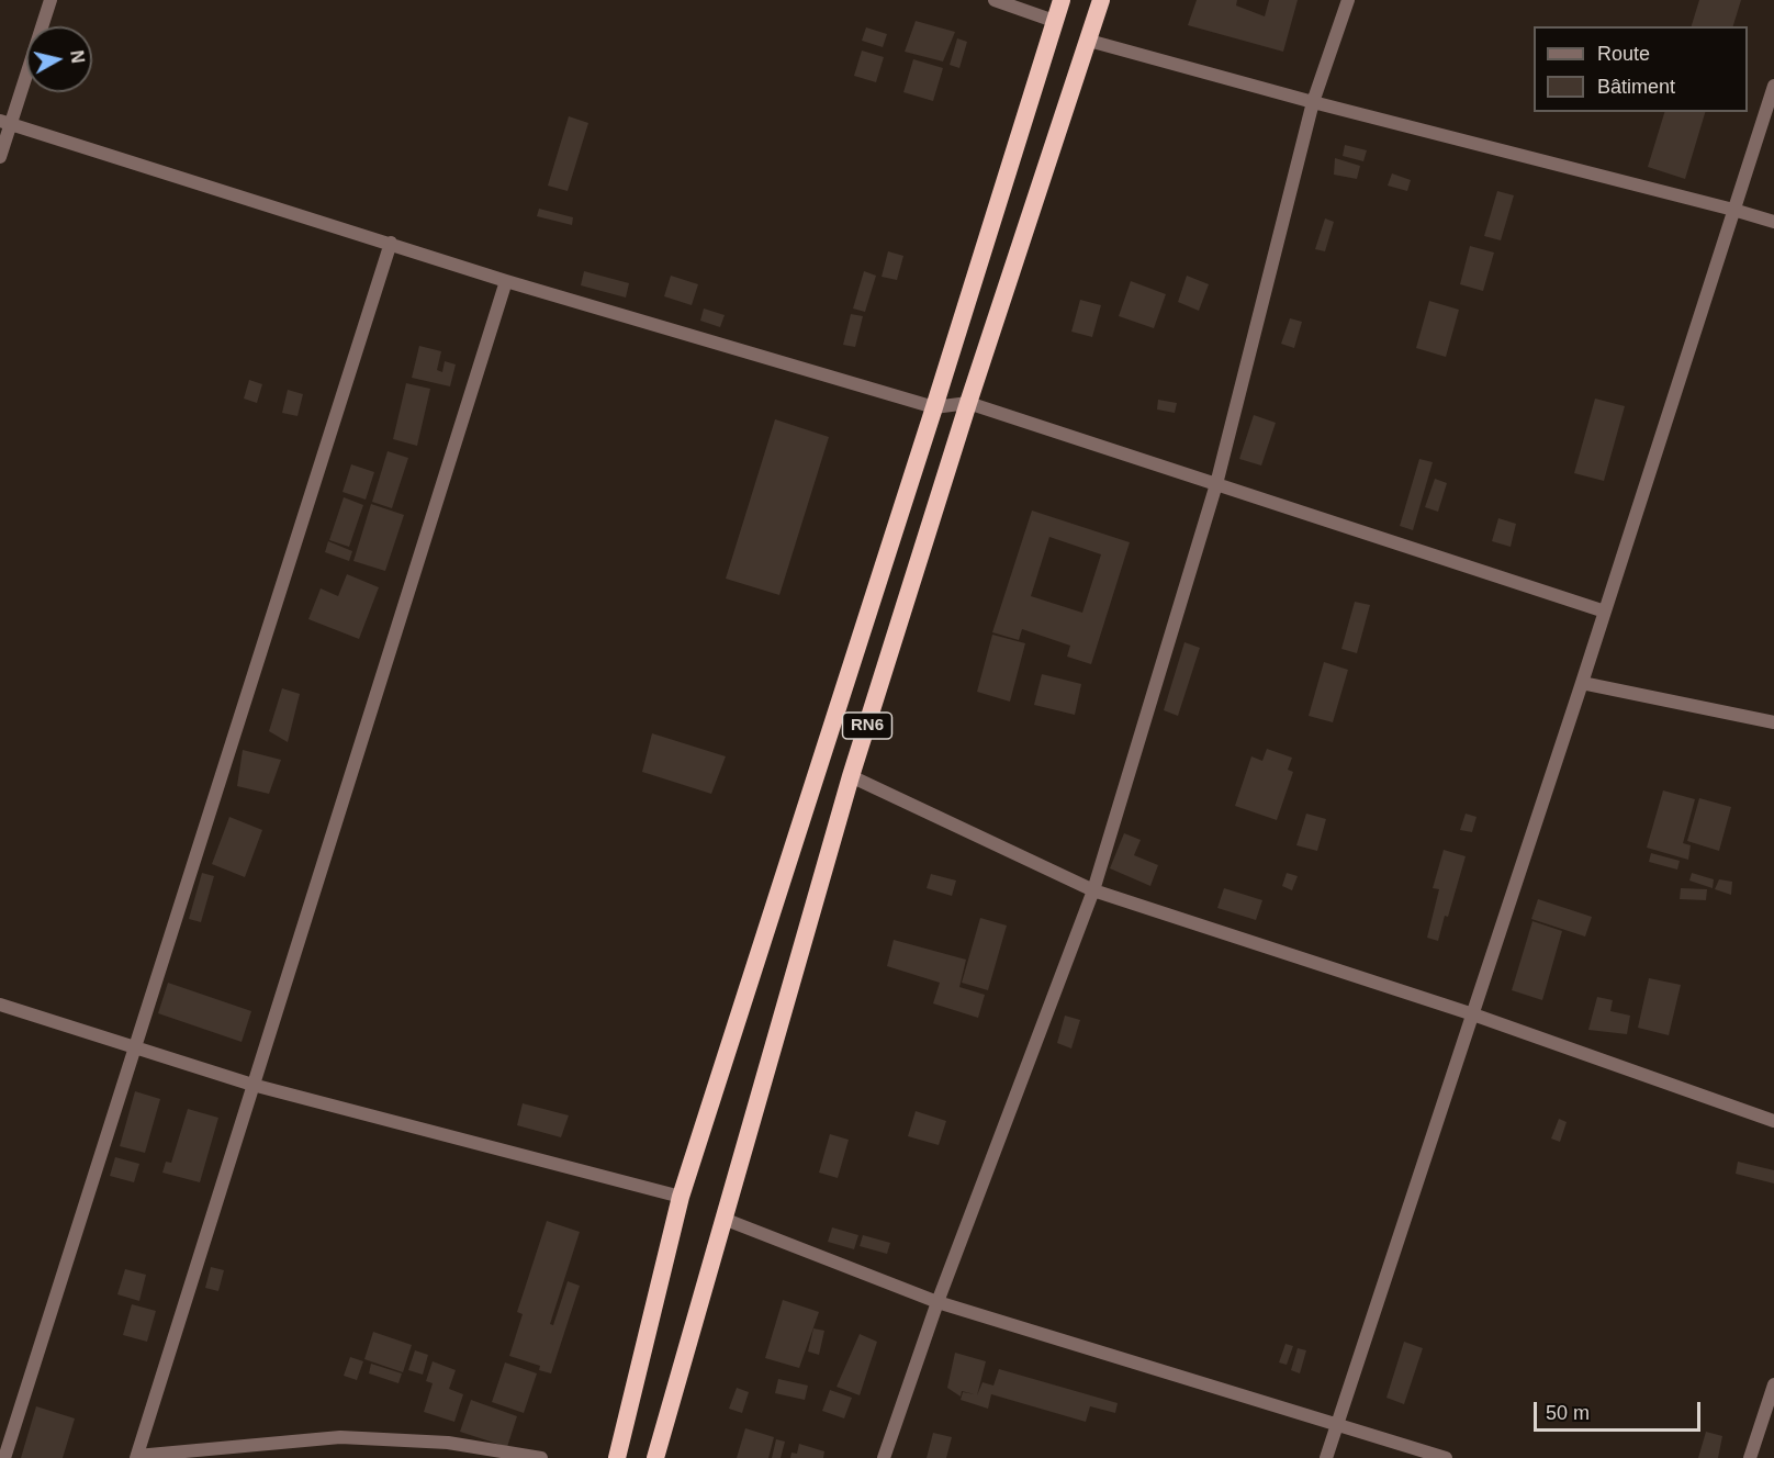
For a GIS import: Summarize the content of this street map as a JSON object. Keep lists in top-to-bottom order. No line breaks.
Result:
{"streets":{"highway":["RN6"]},"legend":["Route","Bâtiment"],"scale_bar":"50 m","north":"right"}
